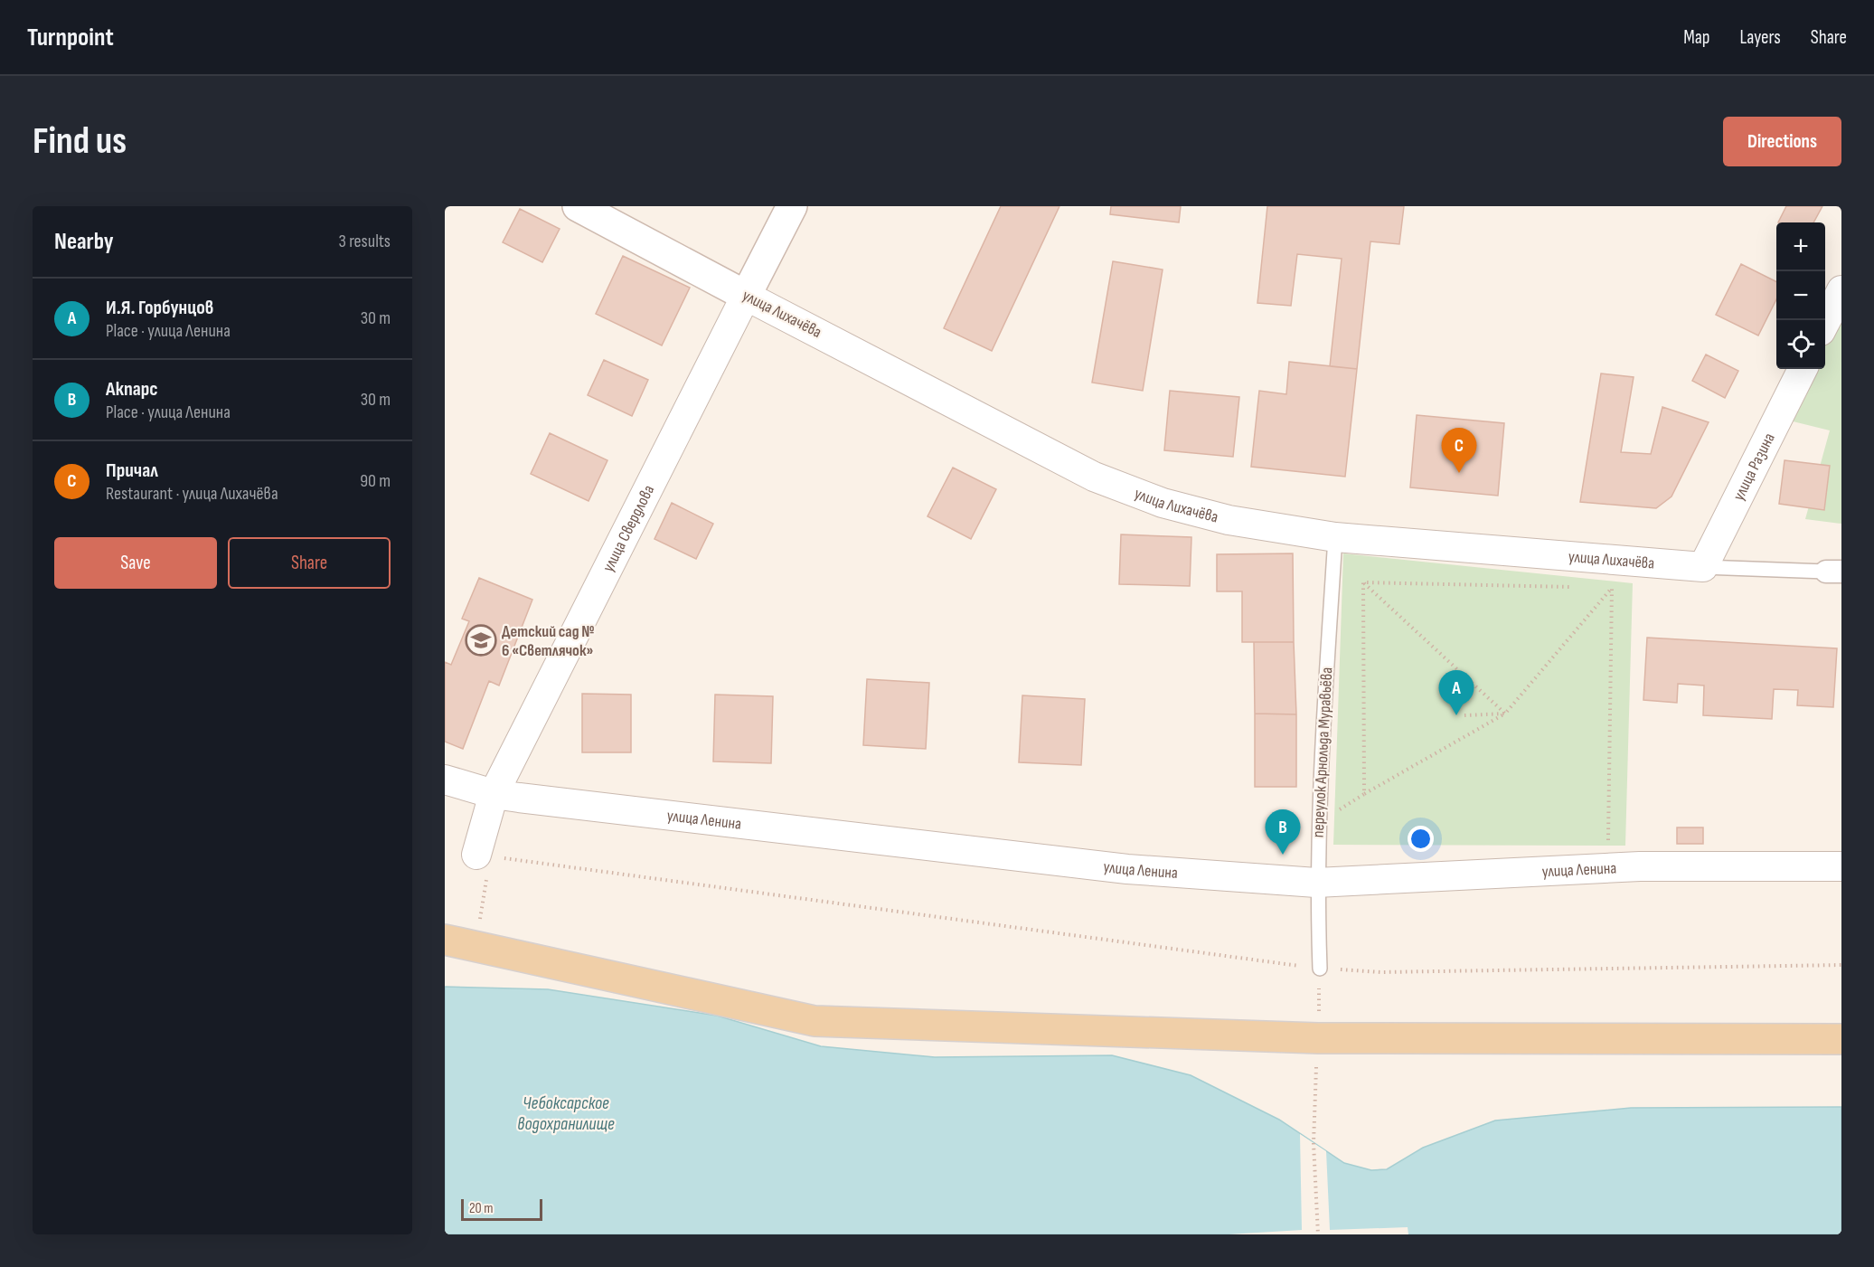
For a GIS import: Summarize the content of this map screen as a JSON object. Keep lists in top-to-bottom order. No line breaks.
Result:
{"streets":{"main road":["улица Лихачёва","улица Свердлова"],"street":["улица Разина","улица Ленина"],"lane":["переулок Арнольда Муравьёва"]},"crossings":[["улица Лихачёва","улица Разина"],["улица Лихачёва","улица Свердлова"],["улица Лихачёва","переулок Арнольда Муравьёва"],["улица Свердлова","улица Ленина"],["переулок Арнольда Муравьёва","улица Ленина"]],"water":["Чебоксарское водохранилище"],"places":{"school or university":["Детский сад № 6 «Светлячок»"]},"scale_bar":"20 m","page":{"header":"Turnpoint","nav":["Map","Layers","Share"],"buttons":["Directions",["Save","Share"]],"title":"Find us","heading":["Nearby","3 results"],"map_buttons":["+","−"],"list":[{"mark":"A","name":"И.Я. Горбунцов","note":"Place · улица Ленина","value":"30 m"},{"mark":"B","name":"Акпарс","note":"Place · улица Ленина","value":"30 m"},{"mark":"C","name":"Причал","note":"Restaurant · улица Лихачёва","value":"90 m"}],"pins":["C","A","B"],"scale":"20 m"}}
